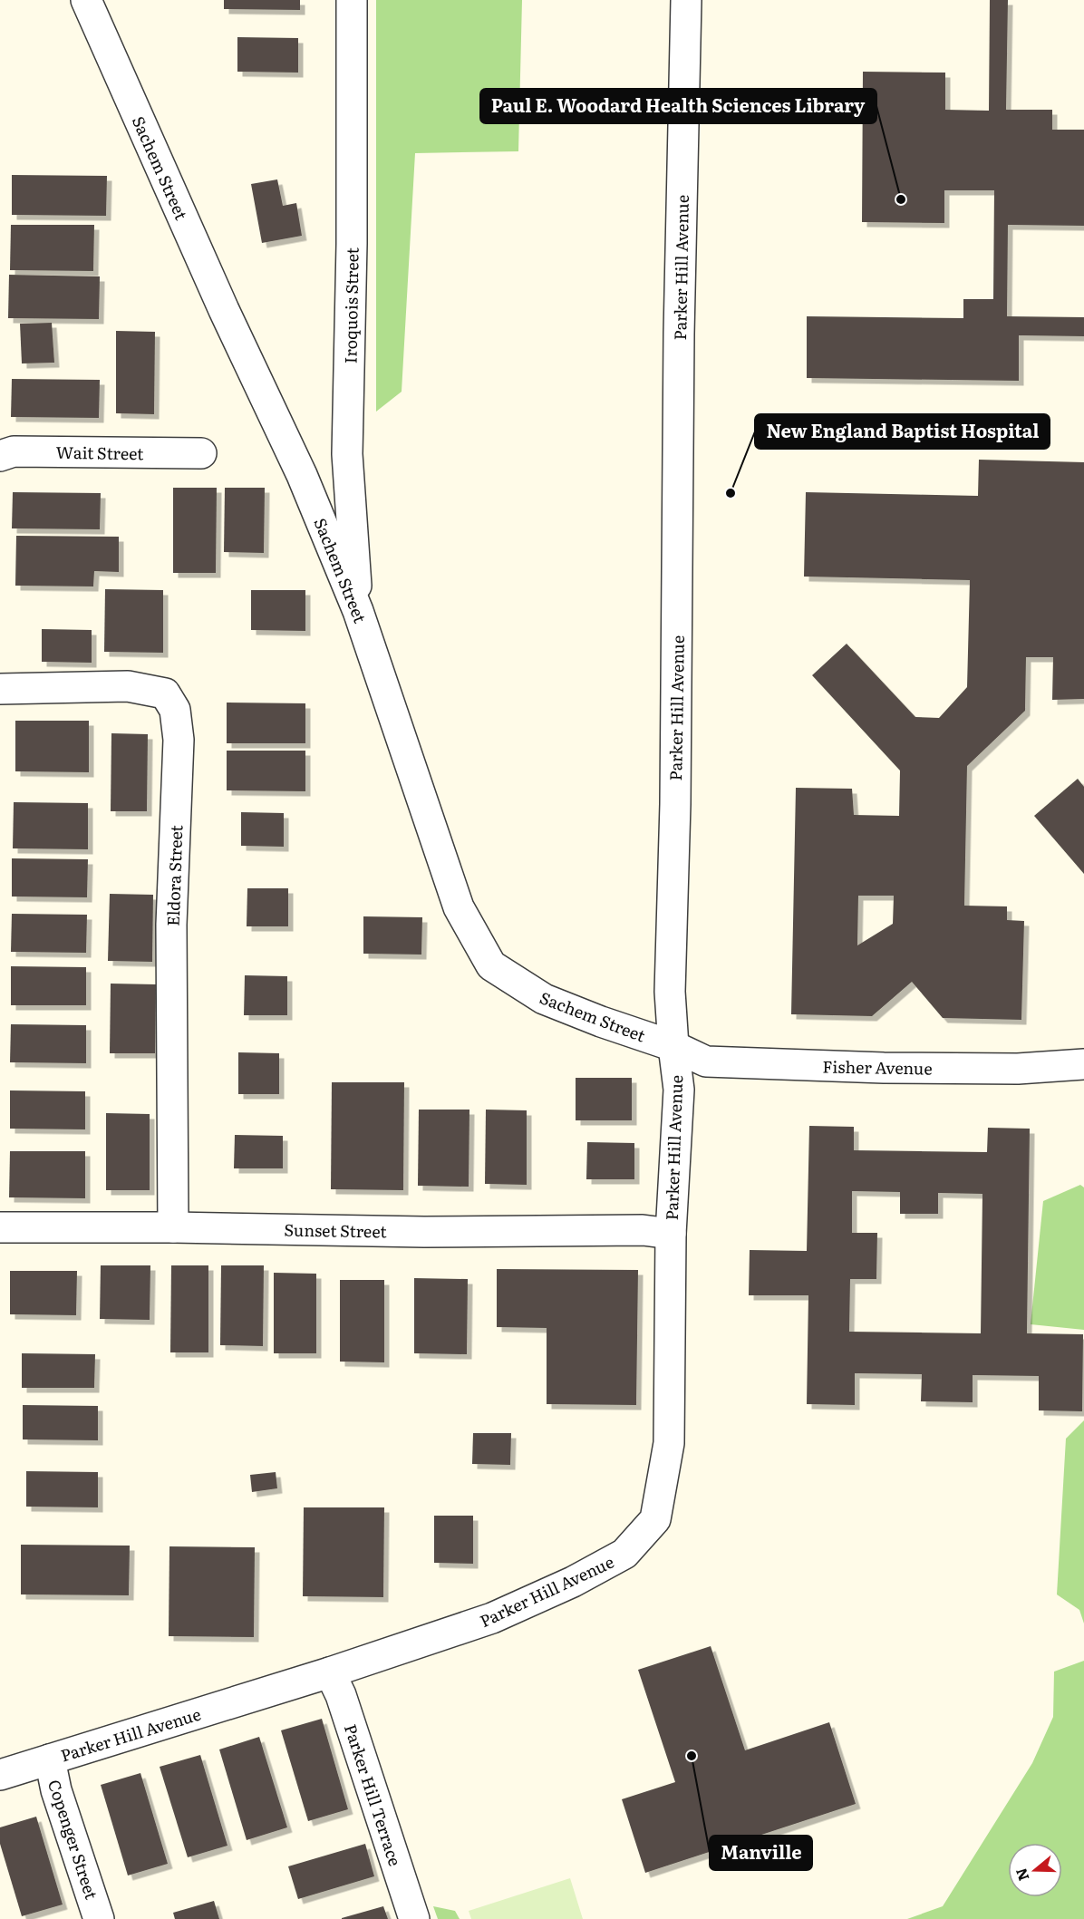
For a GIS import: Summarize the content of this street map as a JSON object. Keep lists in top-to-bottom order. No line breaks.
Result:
{"streets":{"street":["Sachem Street","Parker Hill Avenue","Iroquois Street","Wait Street","Eldora Street","Fisher Avenue","Sunset Street","Parker Hill Terrace","Copenger Street"]},"crossings":[["Sachem Street","Parker Hill Avenue"],["Sachem Street","Iroquois Street"],["Sachem Street","Fisher Avenue"],["Parker Hill Avenue","Fisher Avenue"],["Parker Hill Avenue","Sunset Street"],["Parker Hill Avenue","Parker Hill Terrace"],["Parker Hill Avenue","Copenger Street"],["Eldora Street","Sunset Street"]],"places":["Paul E. Woodard Health Sciences Library","New England Baptist Hospital","Manville"],"north":"left"}
